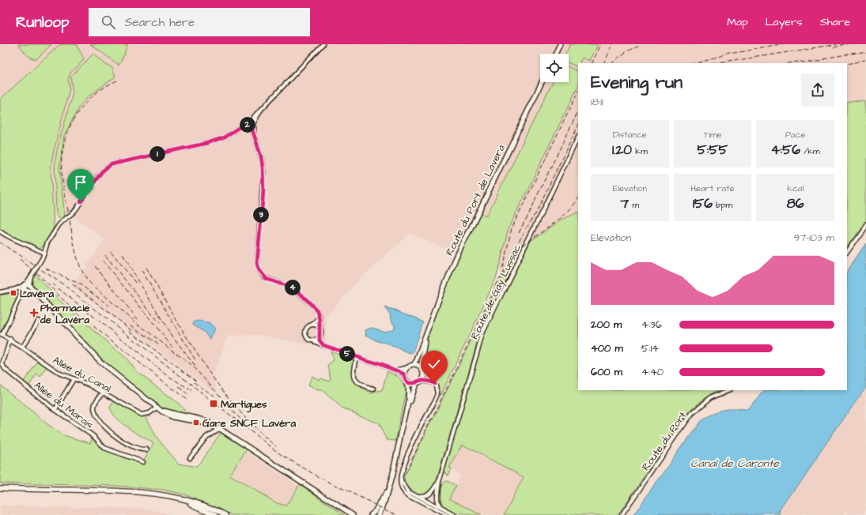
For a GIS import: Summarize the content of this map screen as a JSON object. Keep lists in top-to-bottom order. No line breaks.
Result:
{"streets":{"street":["Route du Port de Lavera","Route de Gay Lussac","Allée du Canal","Allée du Marais","Route du Port"]},"crossings":[["Allée du Canal","Allée du Marais"]],"water":["Canal de Caronte"],"places":{"transit":["Lavéra","Martigues","Gare SNCF Lavéra"],"health":["Pharmacie de Lavéra"]},"page":{"header":"Runloop","search":"Search here","nav":["Map","Layers","Share"],"heading":["Evening run","18:11"],"pins":["2","1","3","4","5"],"stats":[["Distance","1.20 km"],["Time","5:55"],["Pace","4:56 /km"],["Elevation","7 m"],["Heart rate","156 bpm"],["kcal","86"]],"chart":["Elevation","97–103 m"],"list":[{"name":"200 m","note":"4:36"},{"name":"400 m","note":"5:14"},{"name":"600 m","note":"4:40"}]}}
